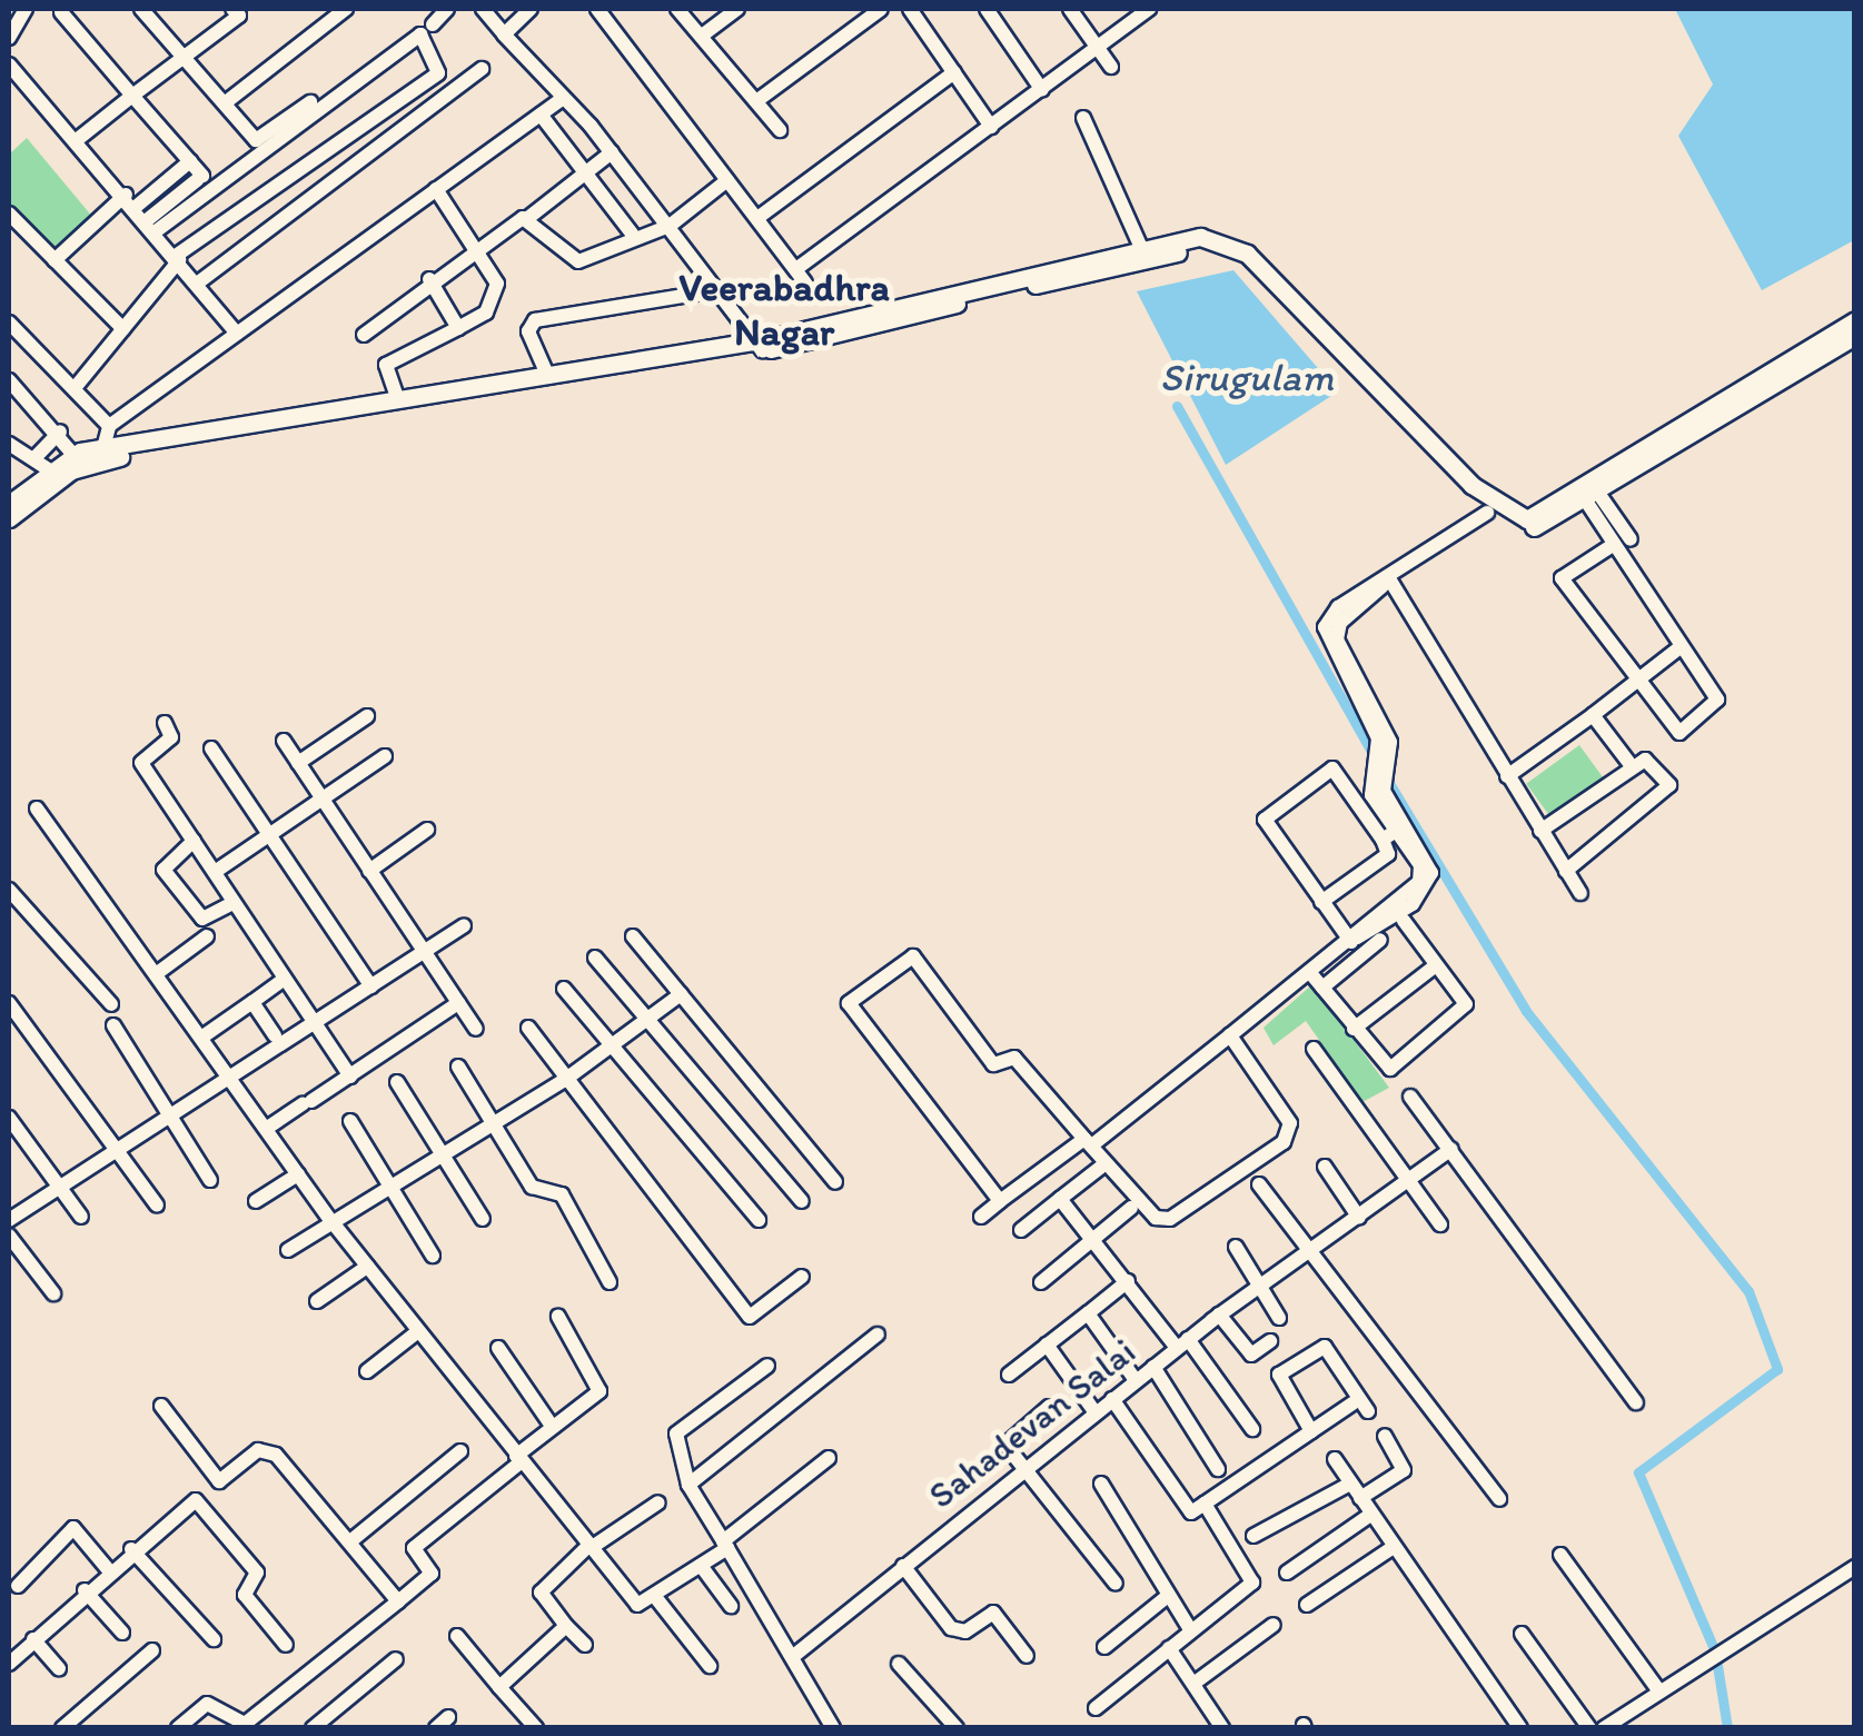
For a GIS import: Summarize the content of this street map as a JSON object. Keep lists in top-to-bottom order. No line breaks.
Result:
{"streets":{"street":["Sahadevan Salai"]},"districts":["Veerabadhra Nagar"],"water":["Sirugulam"]}
